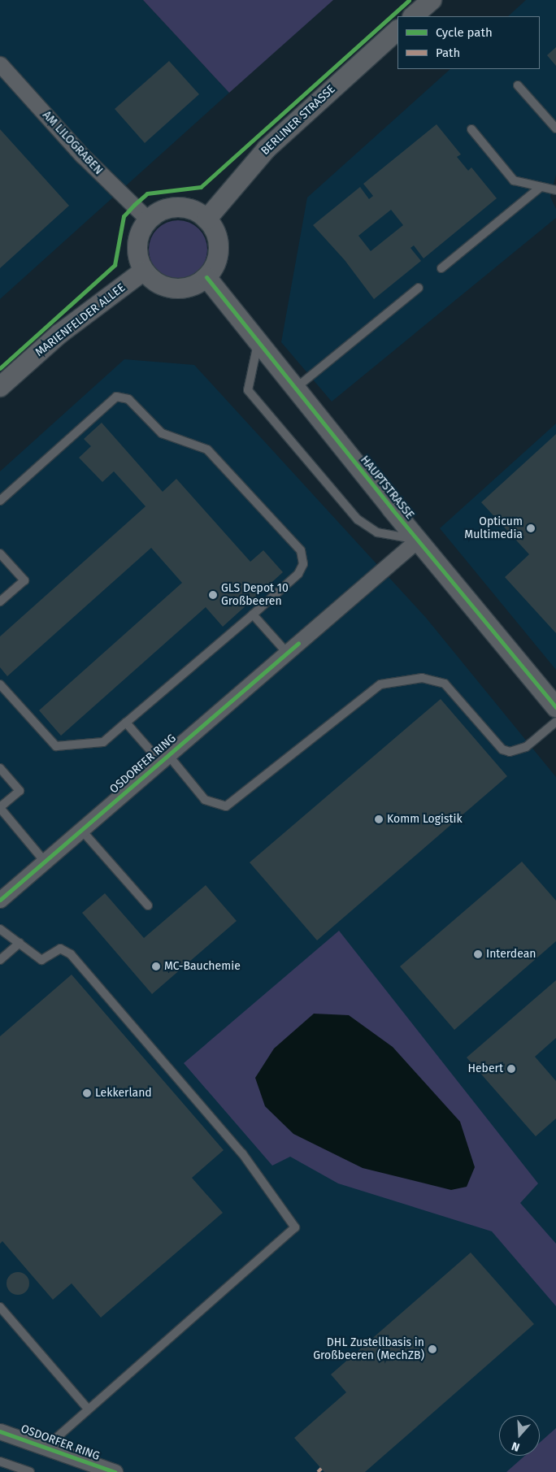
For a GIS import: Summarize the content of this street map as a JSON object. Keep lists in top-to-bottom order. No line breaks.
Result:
{"streets":{"street":["BERLINER STRASSE","AM LILOGRABEN","MARIENFELDER ALLEE","HAUPTSTRASSE","OSDORFER RING"]},"crossings":[["BERLINER STRASSE","AM LILOGRABEN"],["BERLINER STRASSE","MARIENFELDER ALLEE"],["BERLINER STRASSE","HAUPTSTRASSE"],["AM LILOGRABEN","MARIENFELDER ALLEE"],["AM LILOGRABEN","HAUPTSTRASSE"],["MARIENFELDER ALLEE","HAUPTSTRASSE"],["HAUPTSTRASSE","OSDORFER RING"]],"places":["Opticum Multimedia","GLS Depot 10 Großbeeren","Komm Logistik","Interdean","MC-Bauchemie","Hebert","Lekkerland","DHL Zustellbasis in Großbeeren (MechZB)"],"legend":["Cycle path","Path"],"north":"bottom"}
